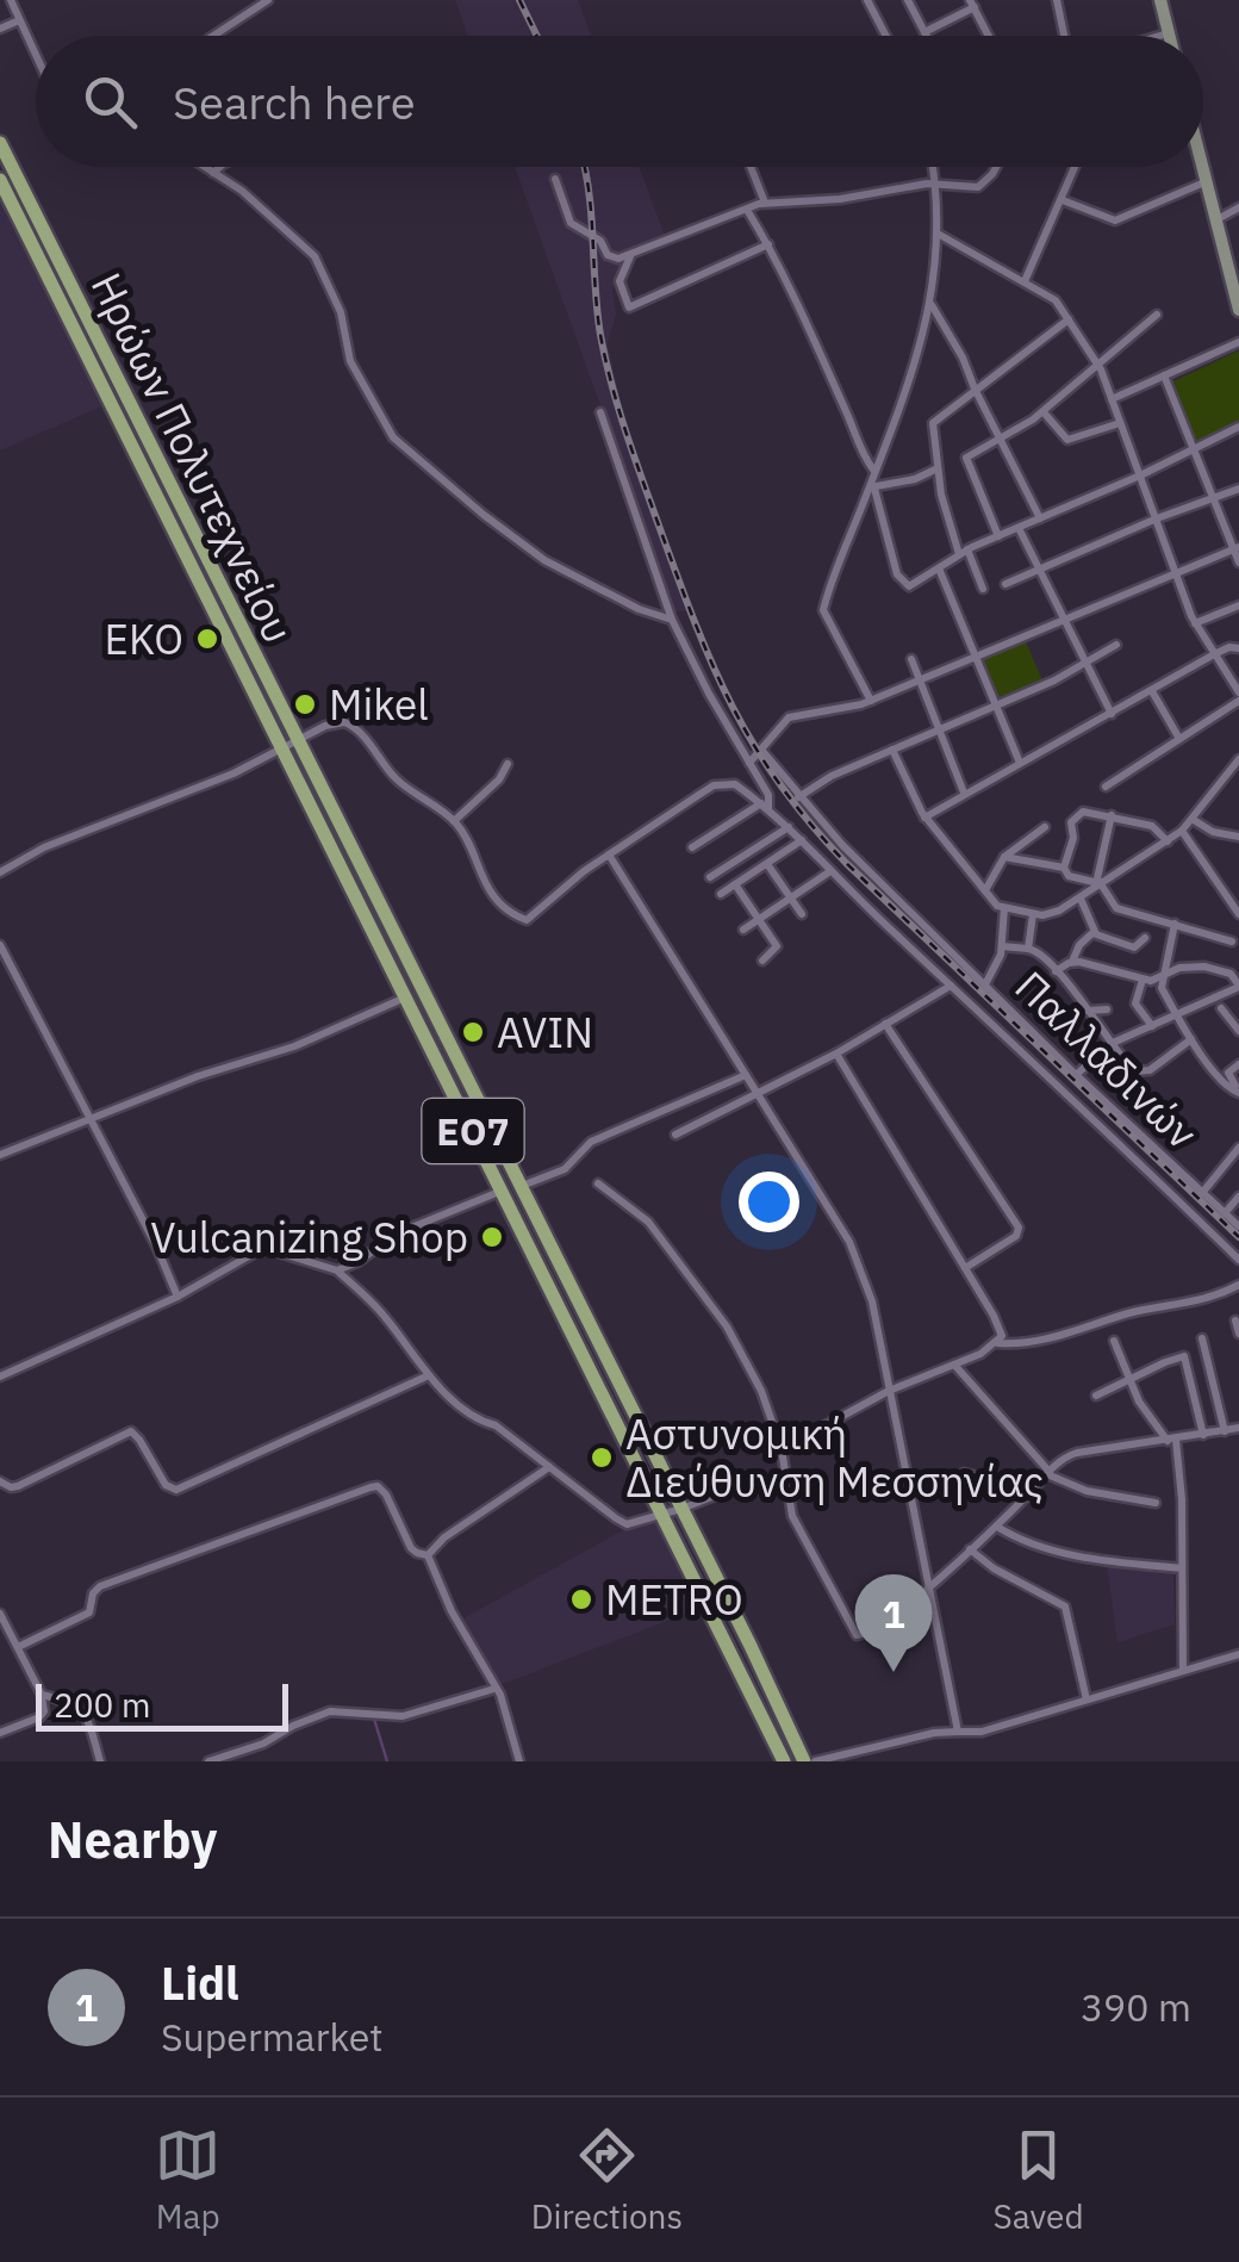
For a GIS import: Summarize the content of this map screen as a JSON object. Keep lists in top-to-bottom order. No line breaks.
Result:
{"streets":{"main road":["Ηρώων Πολυτεχνείου","ΕΟ7"],"street":["Παλλαδινών"]},"places":["EKO","Mikel","AVIN","Vulcanizing Shop","Αστυνομική Διεύθυνση Μεσσηνίας","METRO"],"scale_bar":"200 m","page":{"search":"Search here","pins":"1","scale":"200 m","heading":"Nearby","list":[{"mark":"1","name":"Lidl","note":"Supermarket","value":"390 m"}],"nav":["Map","Directions","Saved"]}}
